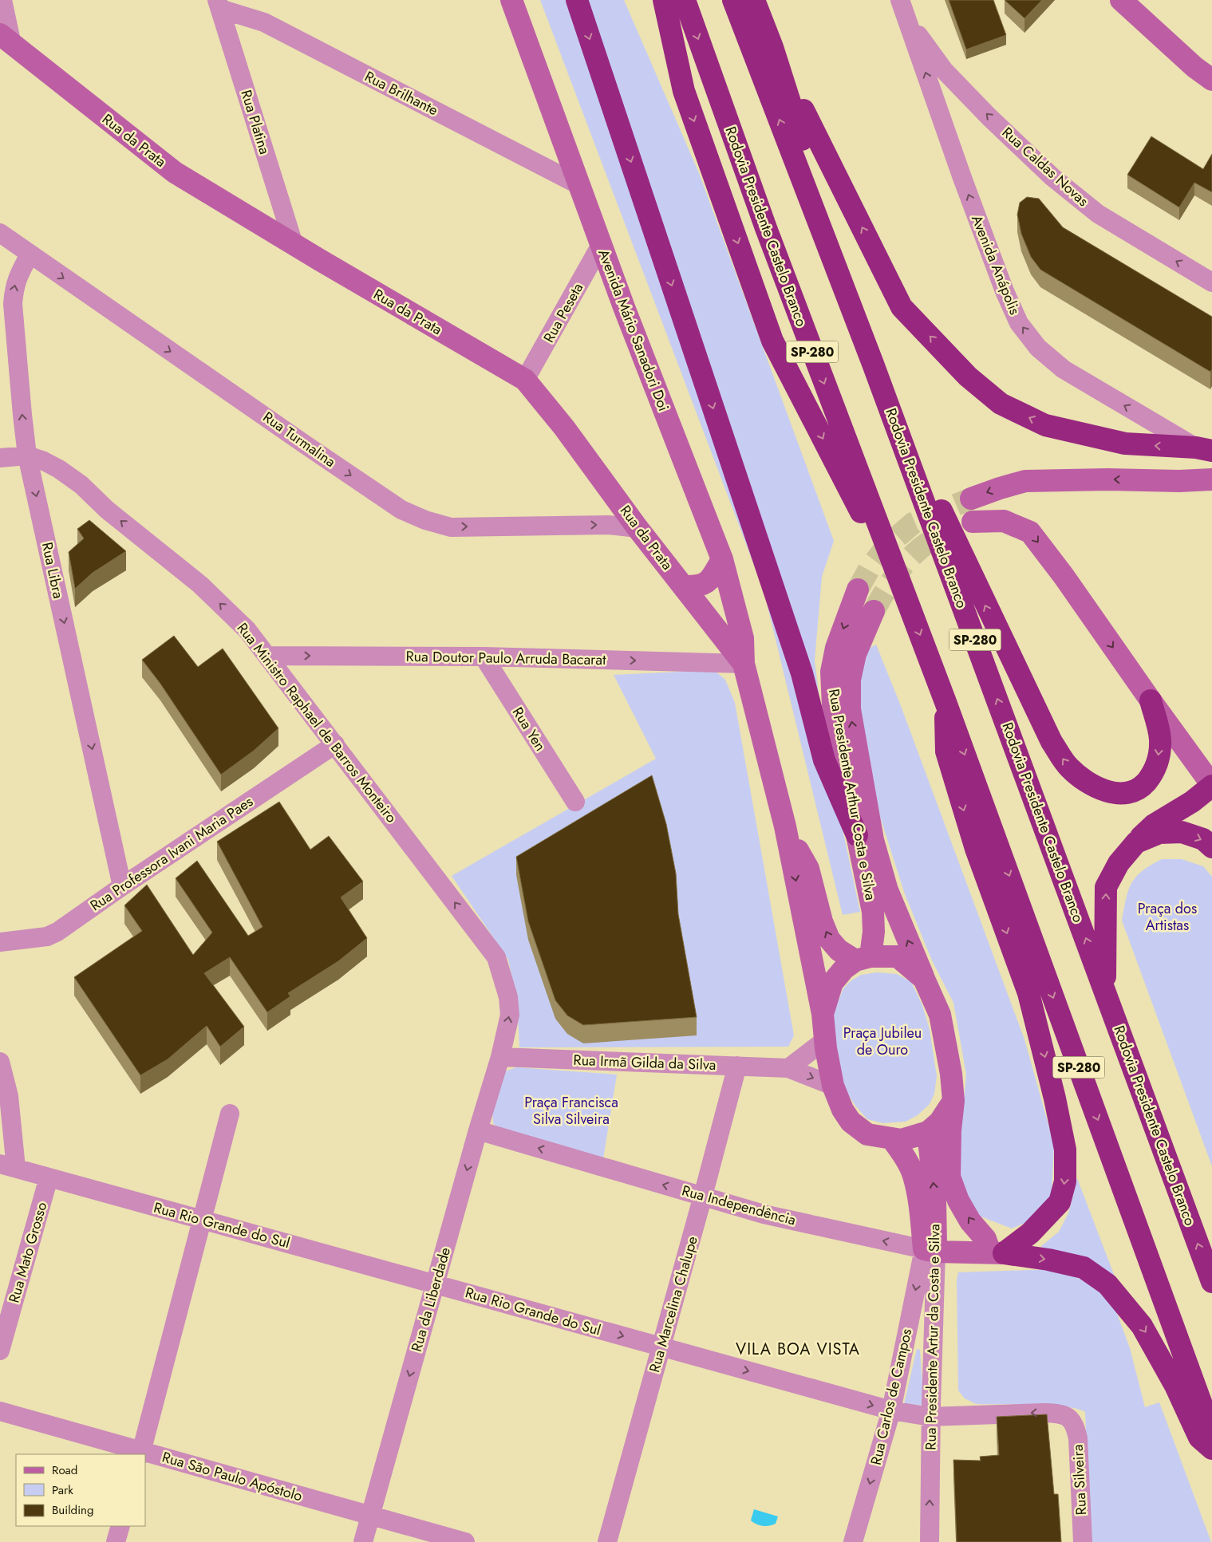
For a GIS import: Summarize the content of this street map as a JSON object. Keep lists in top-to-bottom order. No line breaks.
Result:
{"streets":{"highway":["Rodovia Presidente Castelo Branco","SP-280"],"main road":["Rua da Prata","Avenida Mário Sanadori Doi","Rua Presidente Arthur Costa e Silva","Rua Independência","Rua Presidente Artur da Costa e Silva"],"street":["Rua Brilhante","Rua Platina","Rua Caldas Novas","Avenida Anápolis","Rua Peseta","Rua Turmalina","Rua Libra","Rua Doutor Paulo Arruda Bacarat","Rua Ministro Raphael de Barros Monteiro","Rua Yen","Rua Professora Ivani Maria Paes","Rua Irmã Gilda da Silva","Rua Rio Grande do Sul","Rua Mato Grosso","Rua da Liberdade","Rua Marcelina Chalupe","Rua Carlos de Campos","Rua São Paulo Apóstolo","Rua Silveira"]},"crossings":[["Rua Brilhante","Rua Platina"],["Rua Brilhante","Avenida Mário Sanadori Doi"],["Rua Platina","Rua da Prata"],["Rua da Prata","Rua Peseta"],["Rua da Prata","Avenida Mário Sanadori Doi"],["Rua da Prata","Rua Turmalina"],["Rua da Prata","Rua Doutor Paulo Arruda Bacarat"],["Rua da Prata","Rua Presidente Arthur Costa e Silva"],["Rua Caldas Novas","Avenida Anápolis"],["Rua Peseta","Avenida Mário Sanadori Doi"],["Avenida Mário Sanadori Doi","Rua Doutor Paulo Arruda Bacarat"],["Avenida Mário Sanadori Doi","Rua Presidente Arthur Costa e Silva"],["Rua Turmalina","Rua Libra"],["Rua Libra","Rua Ministro Raphael de Barros Monteiro"],["Rua Libra","Rua Professora Ivani Maria Paes"],["Rua Doutor Paulo Arruda Bacarat","Rua Ministro Raphael de Barros Monteiro"],["Rua Doutor Paulo Arruda Bacarat","Rua Yen"],["Rua Doutor Paulo Arruda Bacarat","Rua Presidente Arthur Costa e Silva"],["Rua Ministro Raphael de Barros Monteiro","Rua Professora Ivani Maria Paes"],["Rua Ministro Raphael de Barros Monteiro","Rua Irmã Gilda da Silva"],["Rua Ministro Raphael de Barros Monteiro","Rua da Liberdade"],["Rua Presidente Arthur Costa e Silva","Rua Irmã Gilda da Silva"],["Rua Presidente Arthur Costa e Silva","Rua Presidente Artur da Costa e Silva"],["Rua Irmã Gilda da Silva","Rua da Liberdade"],["Rua Irmã Gilda da Silva","Rua Marcelina Chalupe"],["Rua Independência","Rua da Liberdade"],["Rua Independência","Rua Marcelina Chalupe"],["Rua Independência","Rua Presidente Artur da Costa e Silva"],["Rua Independência","Rua Carlos de Campos"],["Rua Rio Grande do Sul","Rua Mato Grosso"],["Rua Rio Grande do Sul","Rua da Liberdade"],["Rua Rio Grande do Sul","Rua Marcelina Chalupe"],["Rua Rio Grande do Sul","Rua Presidente Artur da Costa e Silva"],["Rua Rio Grande do Sul","Rua Carlos de Campos"],["Rua Rio Grande do Sul","Rua Silveira"],["Rua da Liberdade","Rua São Paulo Apóstolo"],["Rua Presidente Artur da Costa e Silva","Rua Carlos de Campos"]],"one_way":["Rua Caldas Novas","Avenida Anápolis","Rua Turmalina","Rua Doutor Paulo Arruda Bacarat","Rua Ministro Raphael de Barros Monteiro","Rua Independência","Rua da Liberdade","Rua Carlos de Campos"],"districts":["VILA BOA VISTA"],"parks":["Praça dos Artistas","Praça Jubileu de Ouro","Praça Francisca Silva Silveira"],"legend":["Road","Park","Building"]}
